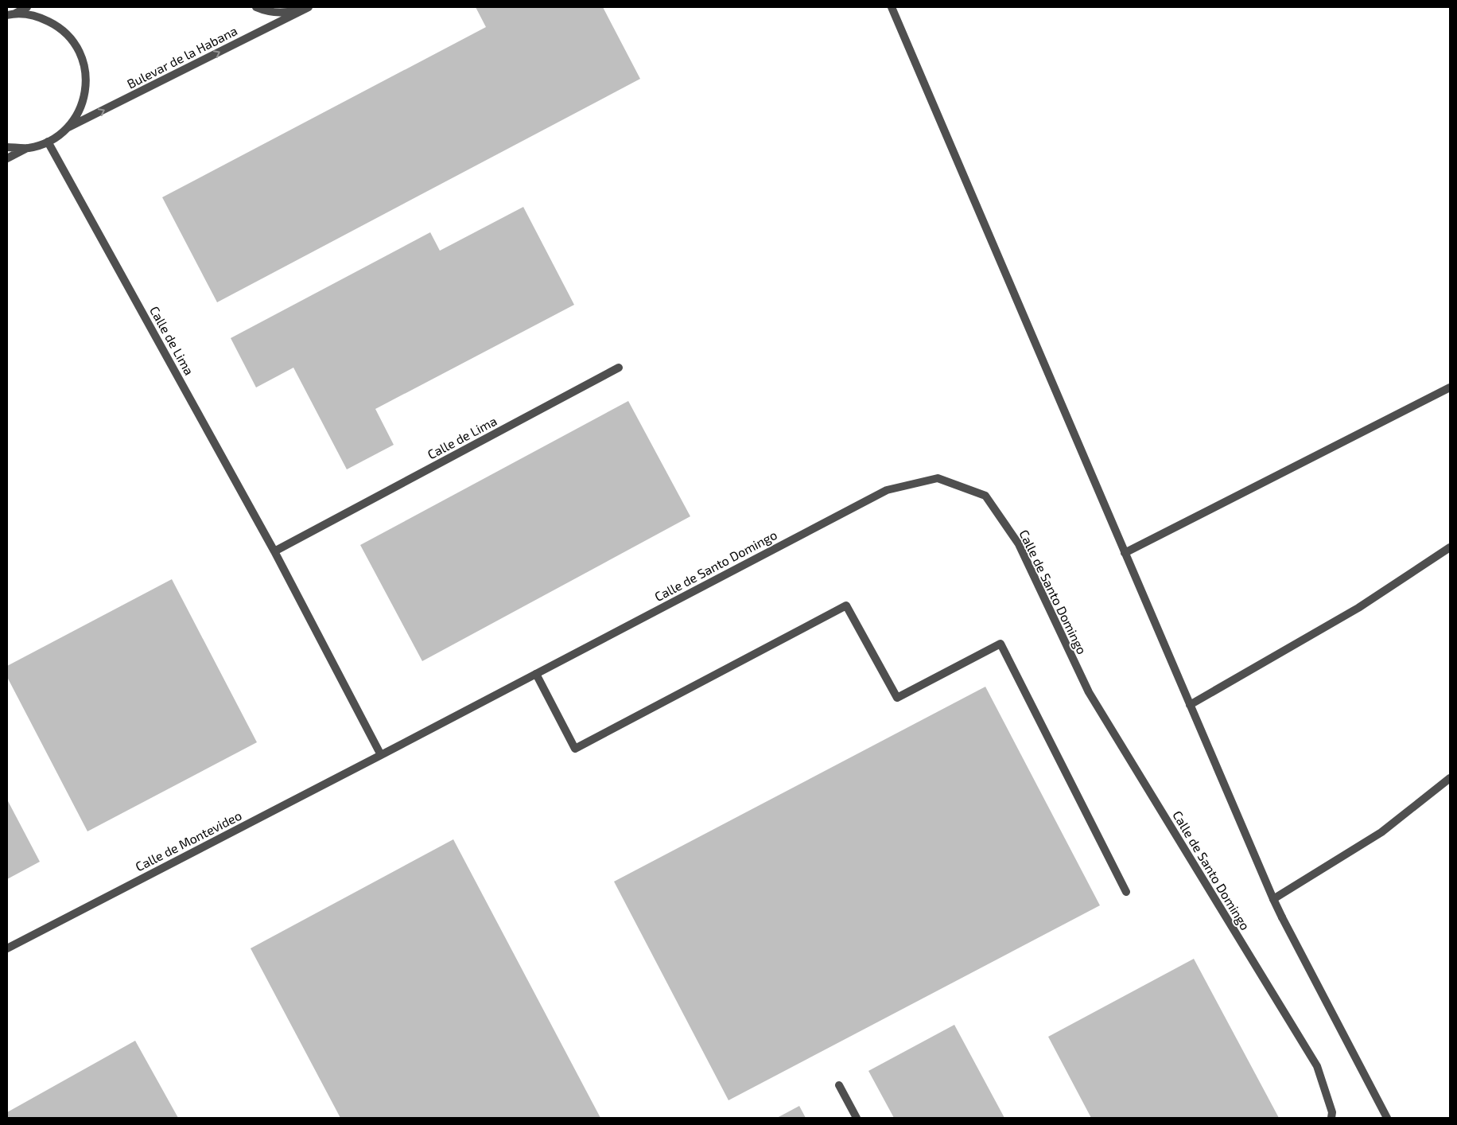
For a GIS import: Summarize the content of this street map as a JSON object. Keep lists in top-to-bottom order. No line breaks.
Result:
{"streets":{"street":["Bulevar de la Habana","Calle de Lima","Calle de Santo Domingo","Calle de Montevideo"]},"crossings":[["Calle de Lima","Calle de Santo Domingo"],["Calle de Lima","Calle de Montevideo"],["Calle de Santo Domingo","Calle de Montevideo"]],"one_way":["Bulevar de la Habana"]}
